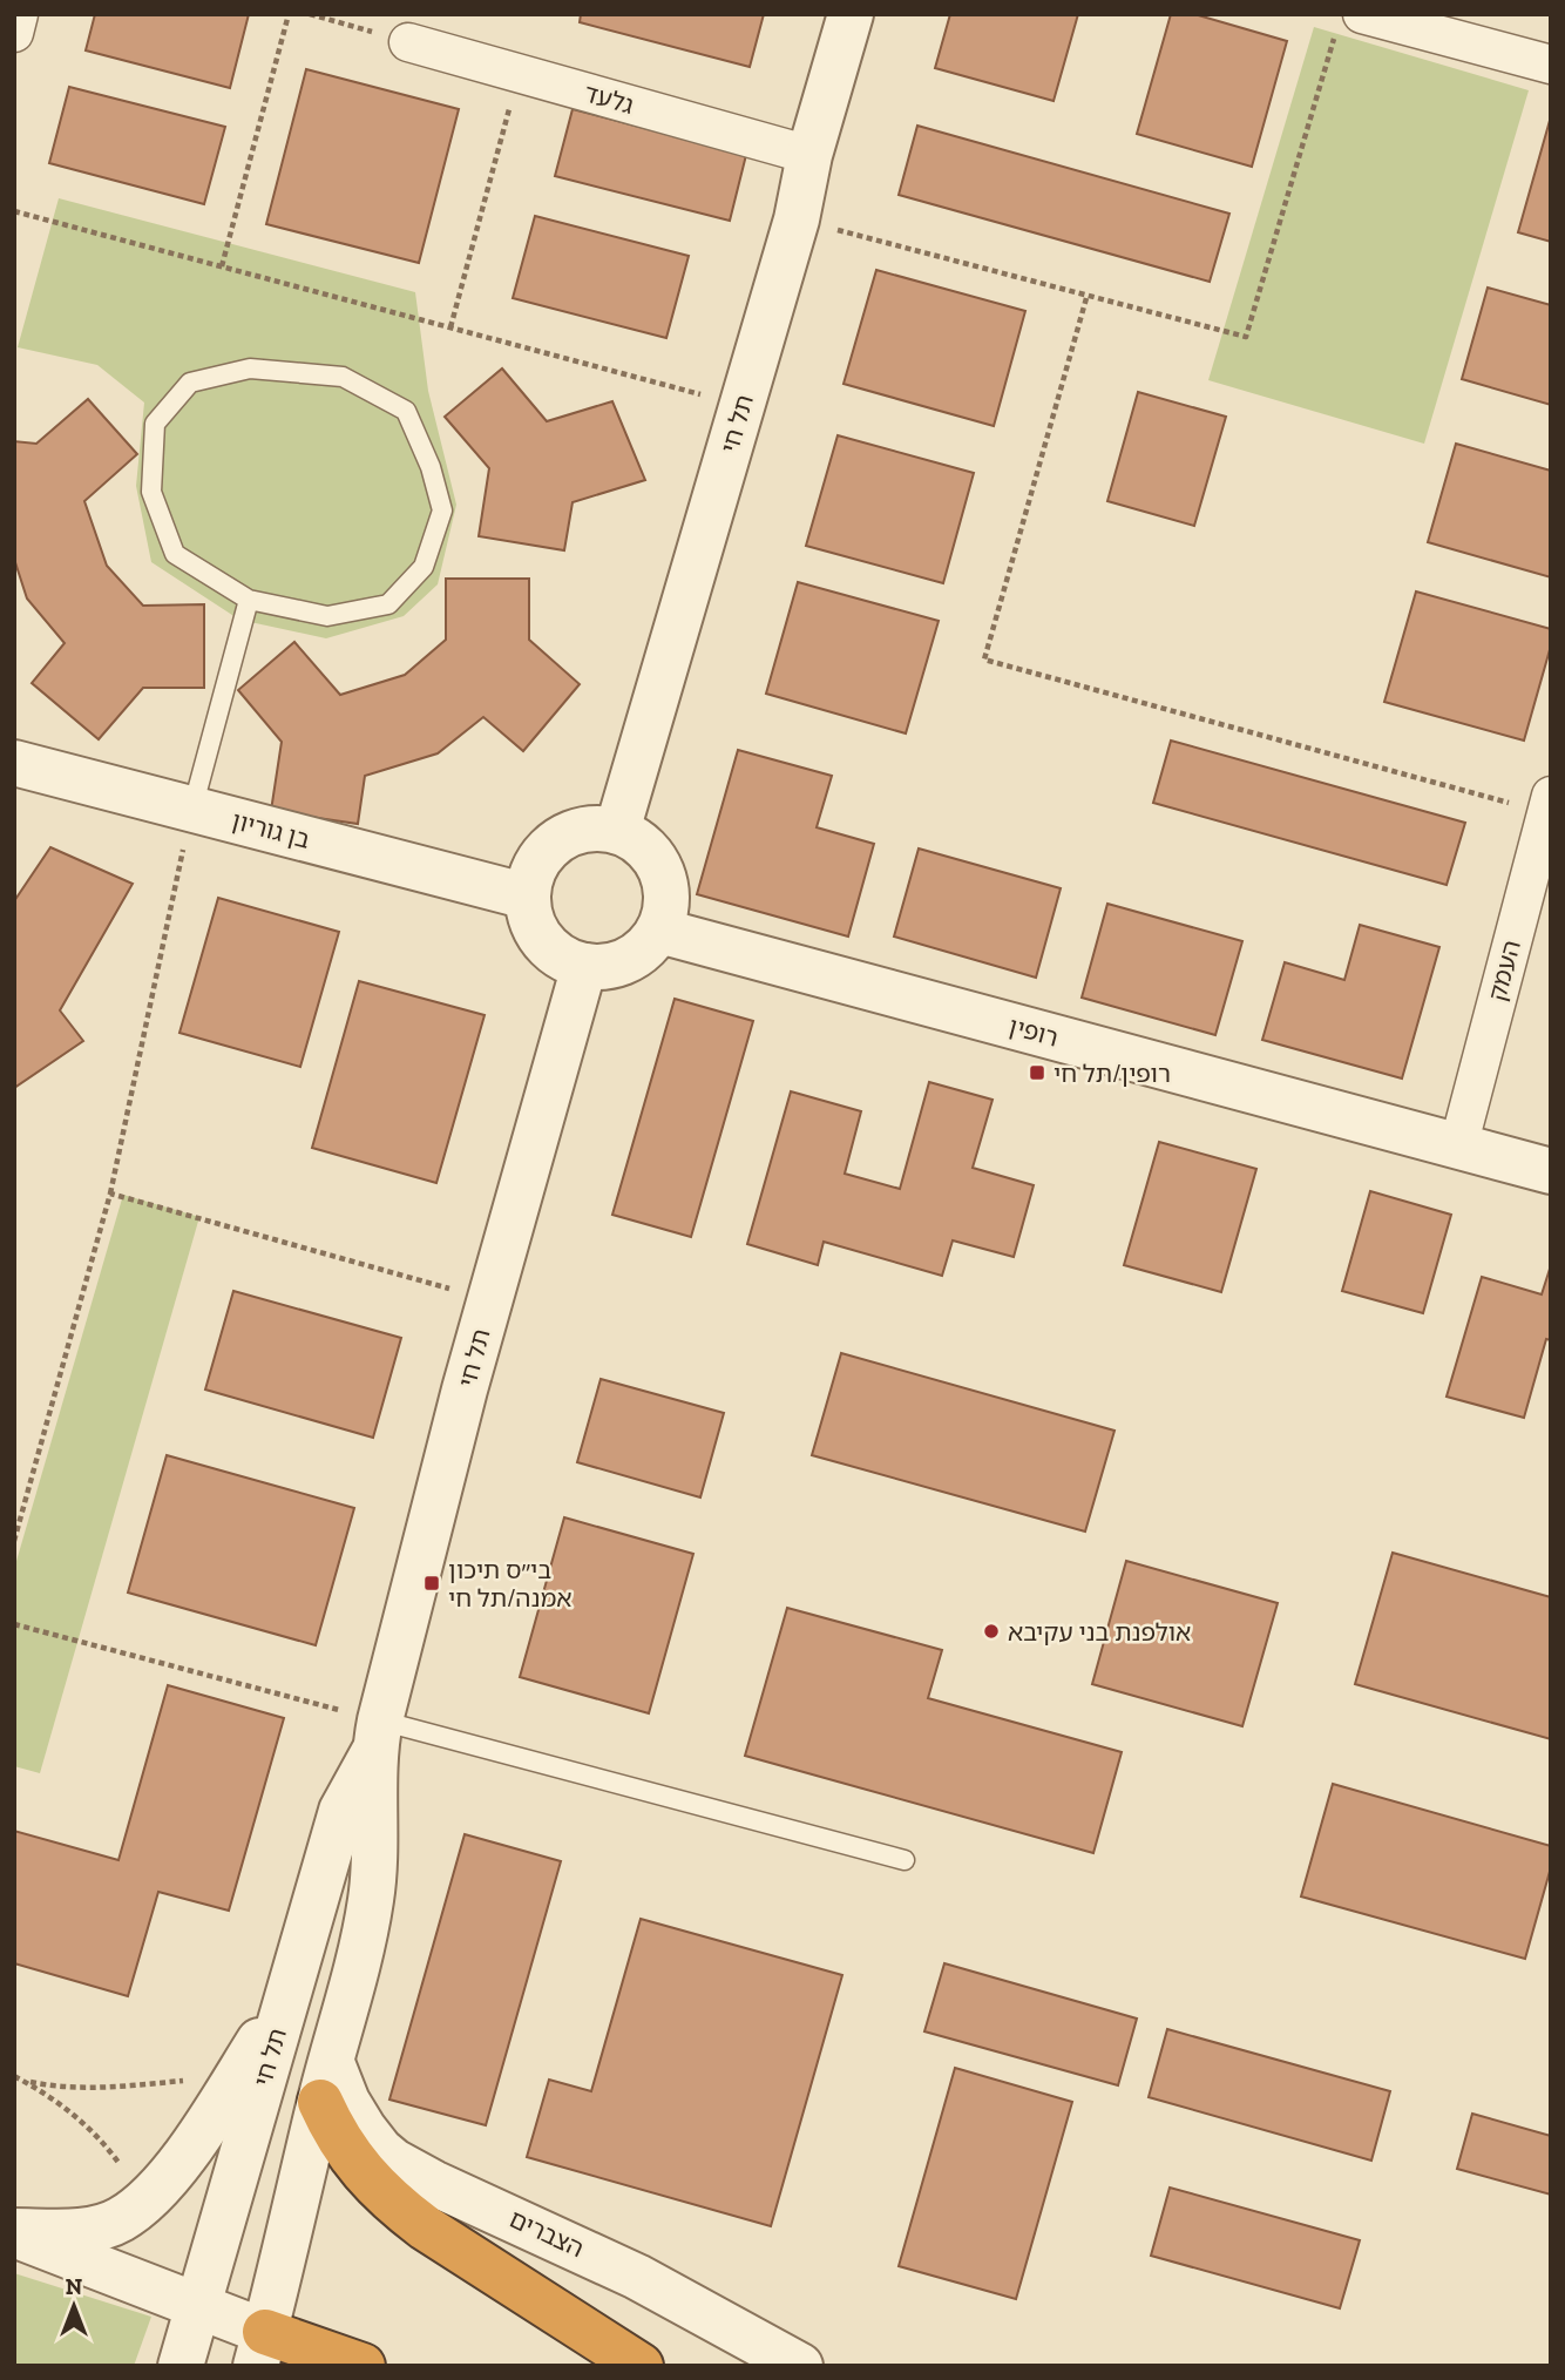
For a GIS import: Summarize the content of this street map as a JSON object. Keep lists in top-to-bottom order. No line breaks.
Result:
{"streets":{"street":["גלעד","תל חי","בן גוריון","העמק","רופין","הצברים"]},"crossings":[["גלעד","תל חי"],["תל חי","בן גוריון"],["תל חי","רופין"],["תל חי","הצברים"],["בן גוריון","רופין"],["העמק","רופין"]],"places":{"transit":["רופין/תל חי","בי״ס תיכון אמנה/תל חי"],"other":["אולפנת בני עקיבא"]},"north":"top"}
